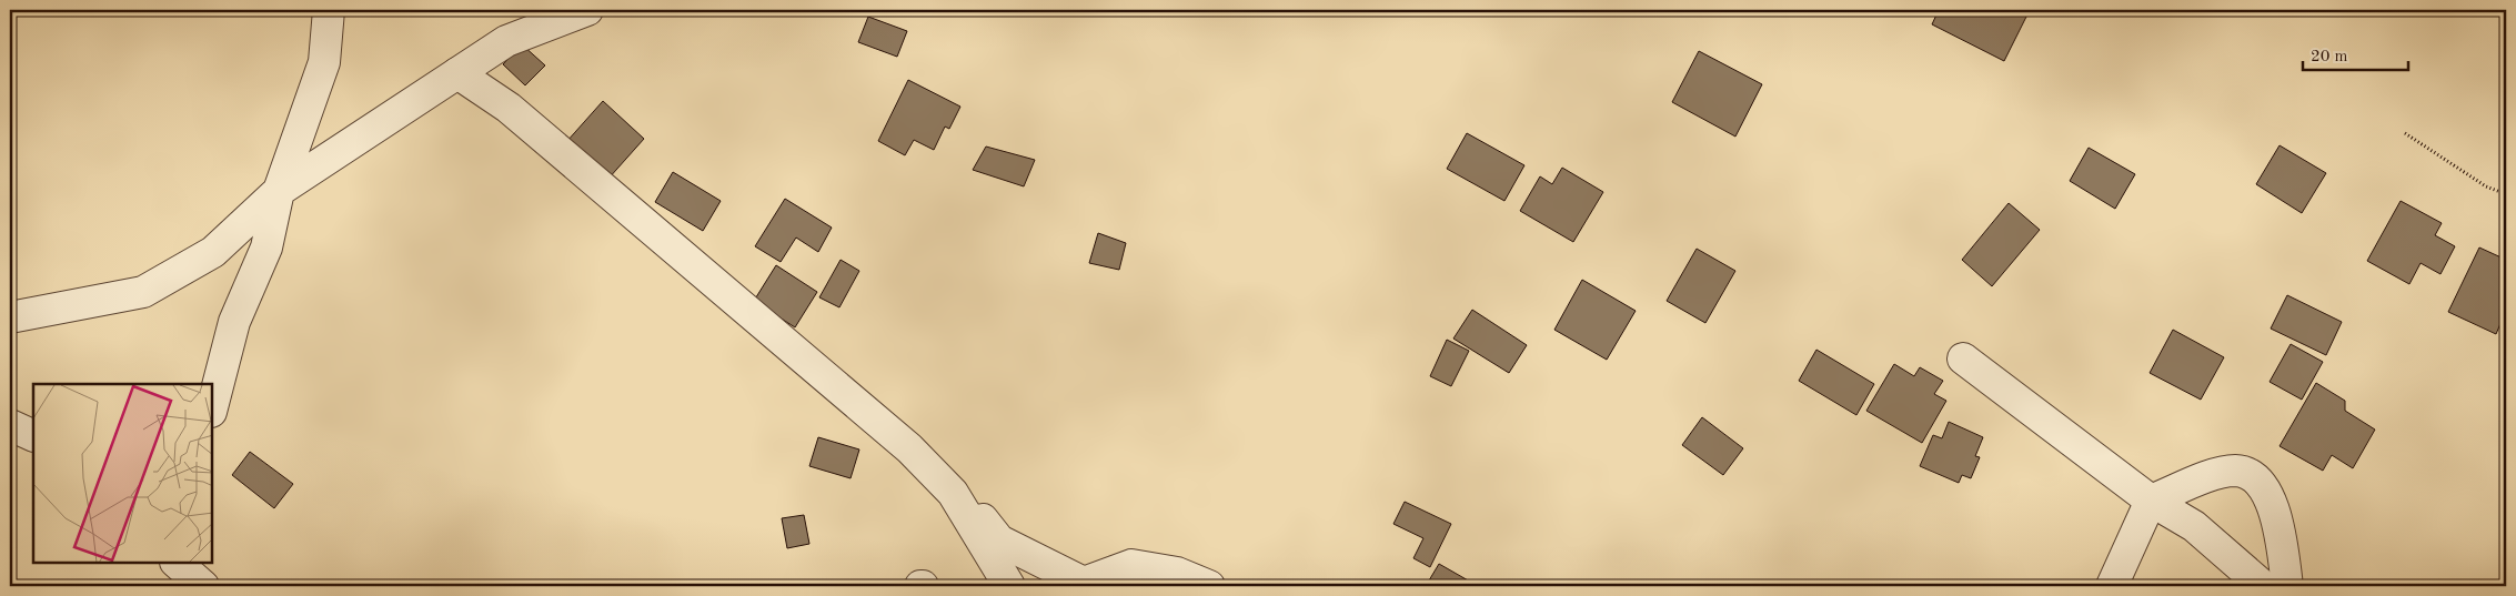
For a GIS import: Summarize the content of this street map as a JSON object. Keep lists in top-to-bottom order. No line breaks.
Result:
{"scale_bar":"20 m"}
